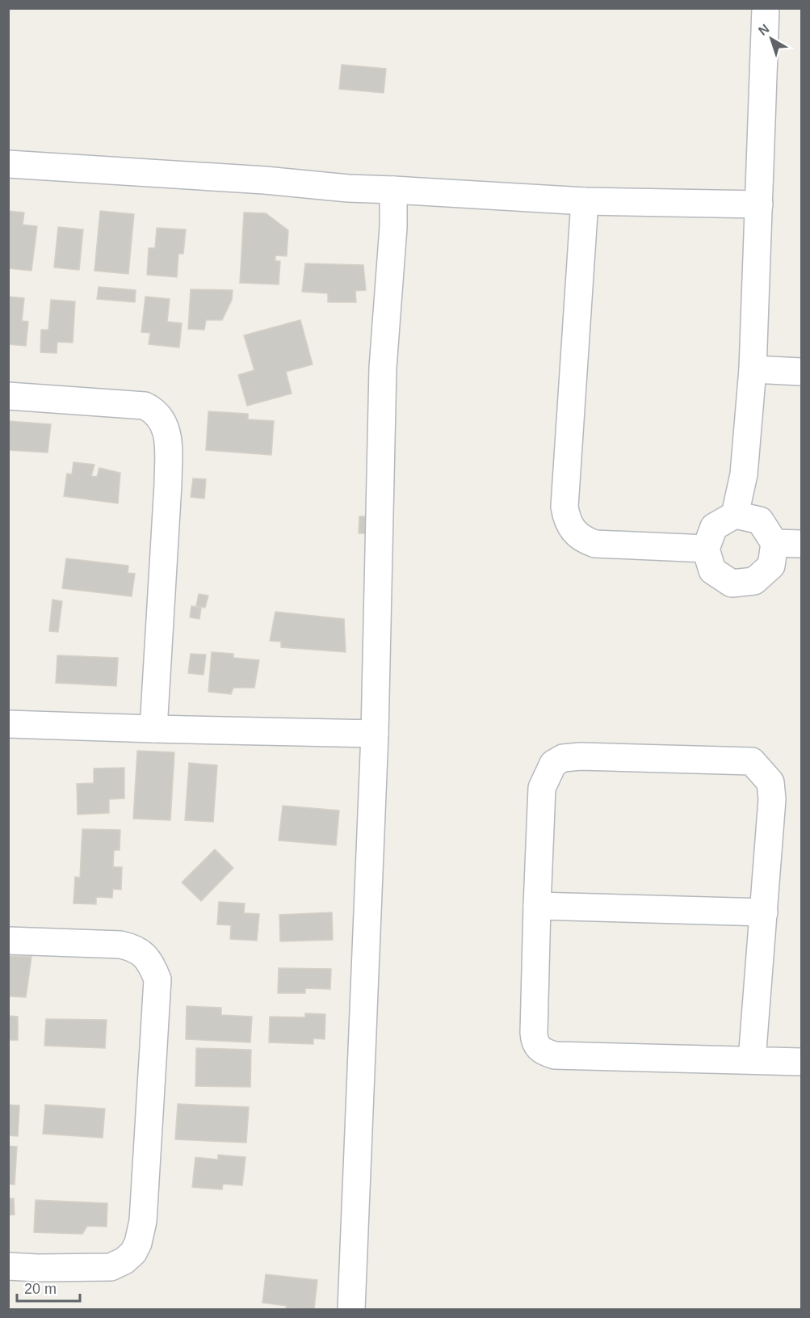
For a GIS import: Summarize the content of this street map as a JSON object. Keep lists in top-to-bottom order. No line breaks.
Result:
{"scale_bar":"20 m","north":"top left"}
